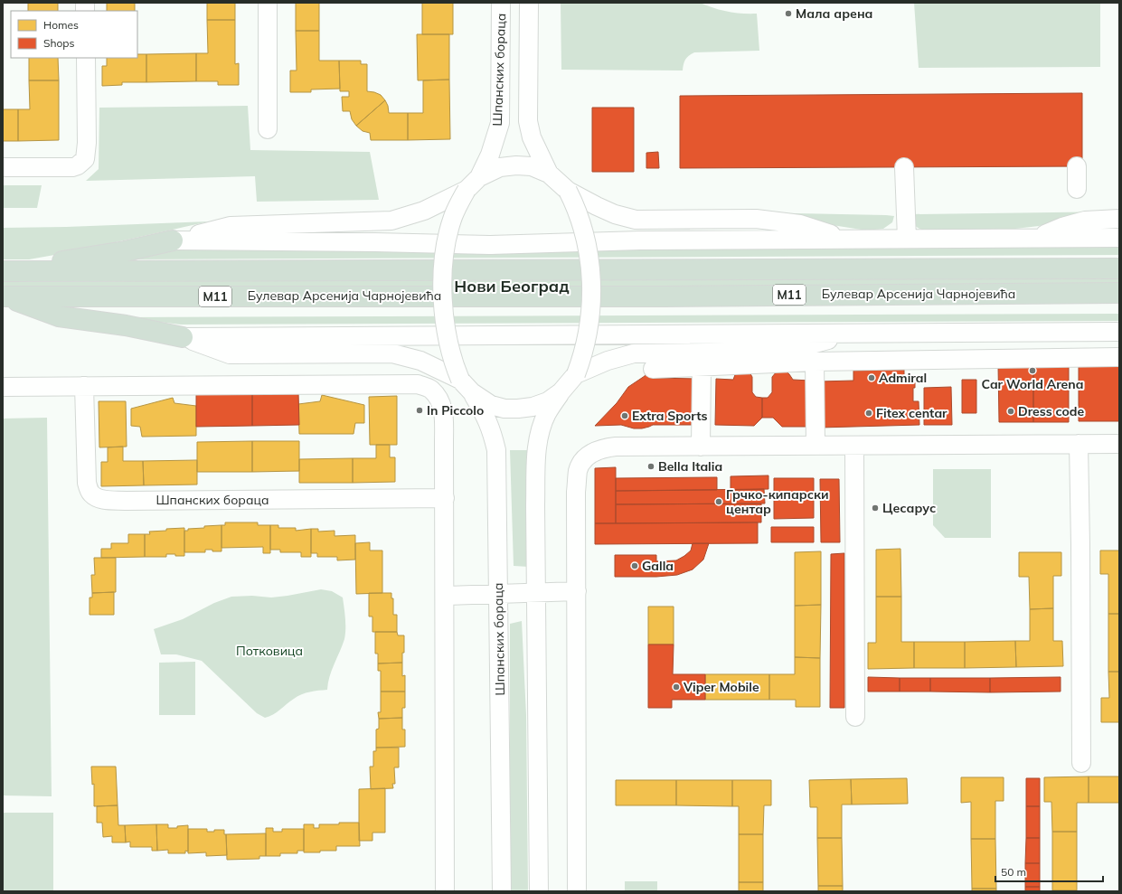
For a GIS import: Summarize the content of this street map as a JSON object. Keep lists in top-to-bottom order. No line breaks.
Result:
{"streets":{"highway":["Булевар Арсенија Чарнојевића","M11"],"street":["Шпанских бораца"]},"districts":["Нови Београд"],"parks":["Потковица"],"places":["Мала арена","Car World Arena","Admiral","In Piccolo","Dress code","Fitex centar","Extra Sports","Bella Italia","Грчко-кипарски центар","Цесарус","Galla","Viper Mobile"],"legend":["Homes","Shops"],"scale_bar":"50 m"}
